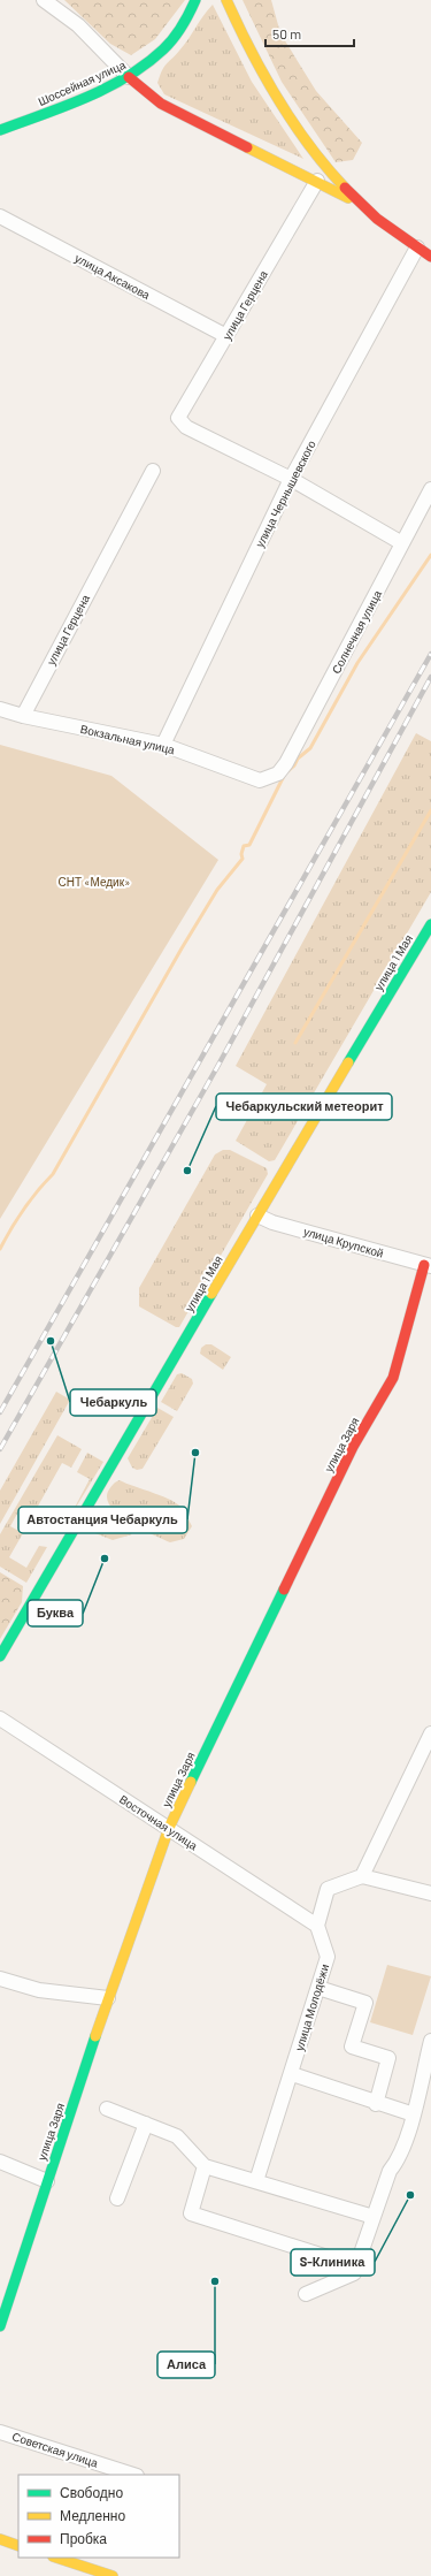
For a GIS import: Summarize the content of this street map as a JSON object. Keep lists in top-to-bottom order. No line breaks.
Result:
{"streets":{"main road":["Шоссейная улица","улица 1 Мая","улица Заря"],"street":["улица Аксакова","улица Герцена","улица Чернышевского","Солнечная улица","Вокзальная улица","улица Крупской","Восточная улица","улица Молодёжи","Советская улица"]},"crossings":[["улица Аксакова","улица Герцена"],["улица Герцена","улица Чернышевского"],["улица Герцена","Вокзальная улица"],["улица Чернышевского","Вокзальная улица"],["Солнечная улица","Вокзальная улица"],["улица 1 Мая","улица Крупской"],["улица Крупской","улица Заря"],["улица Заря","Восточная улица"],["Восточная улица","улица Молодёжи"]],"parks":["СНТ «Медик»"],"places":["Чебаркульский метеорит","Чебаркуль","Автостанция Чебаркуль","Буква","S-Клиника","Алиса"],"legend":["Свободно","Медленно","Пробка"],"scale_bar":"50 m"}
